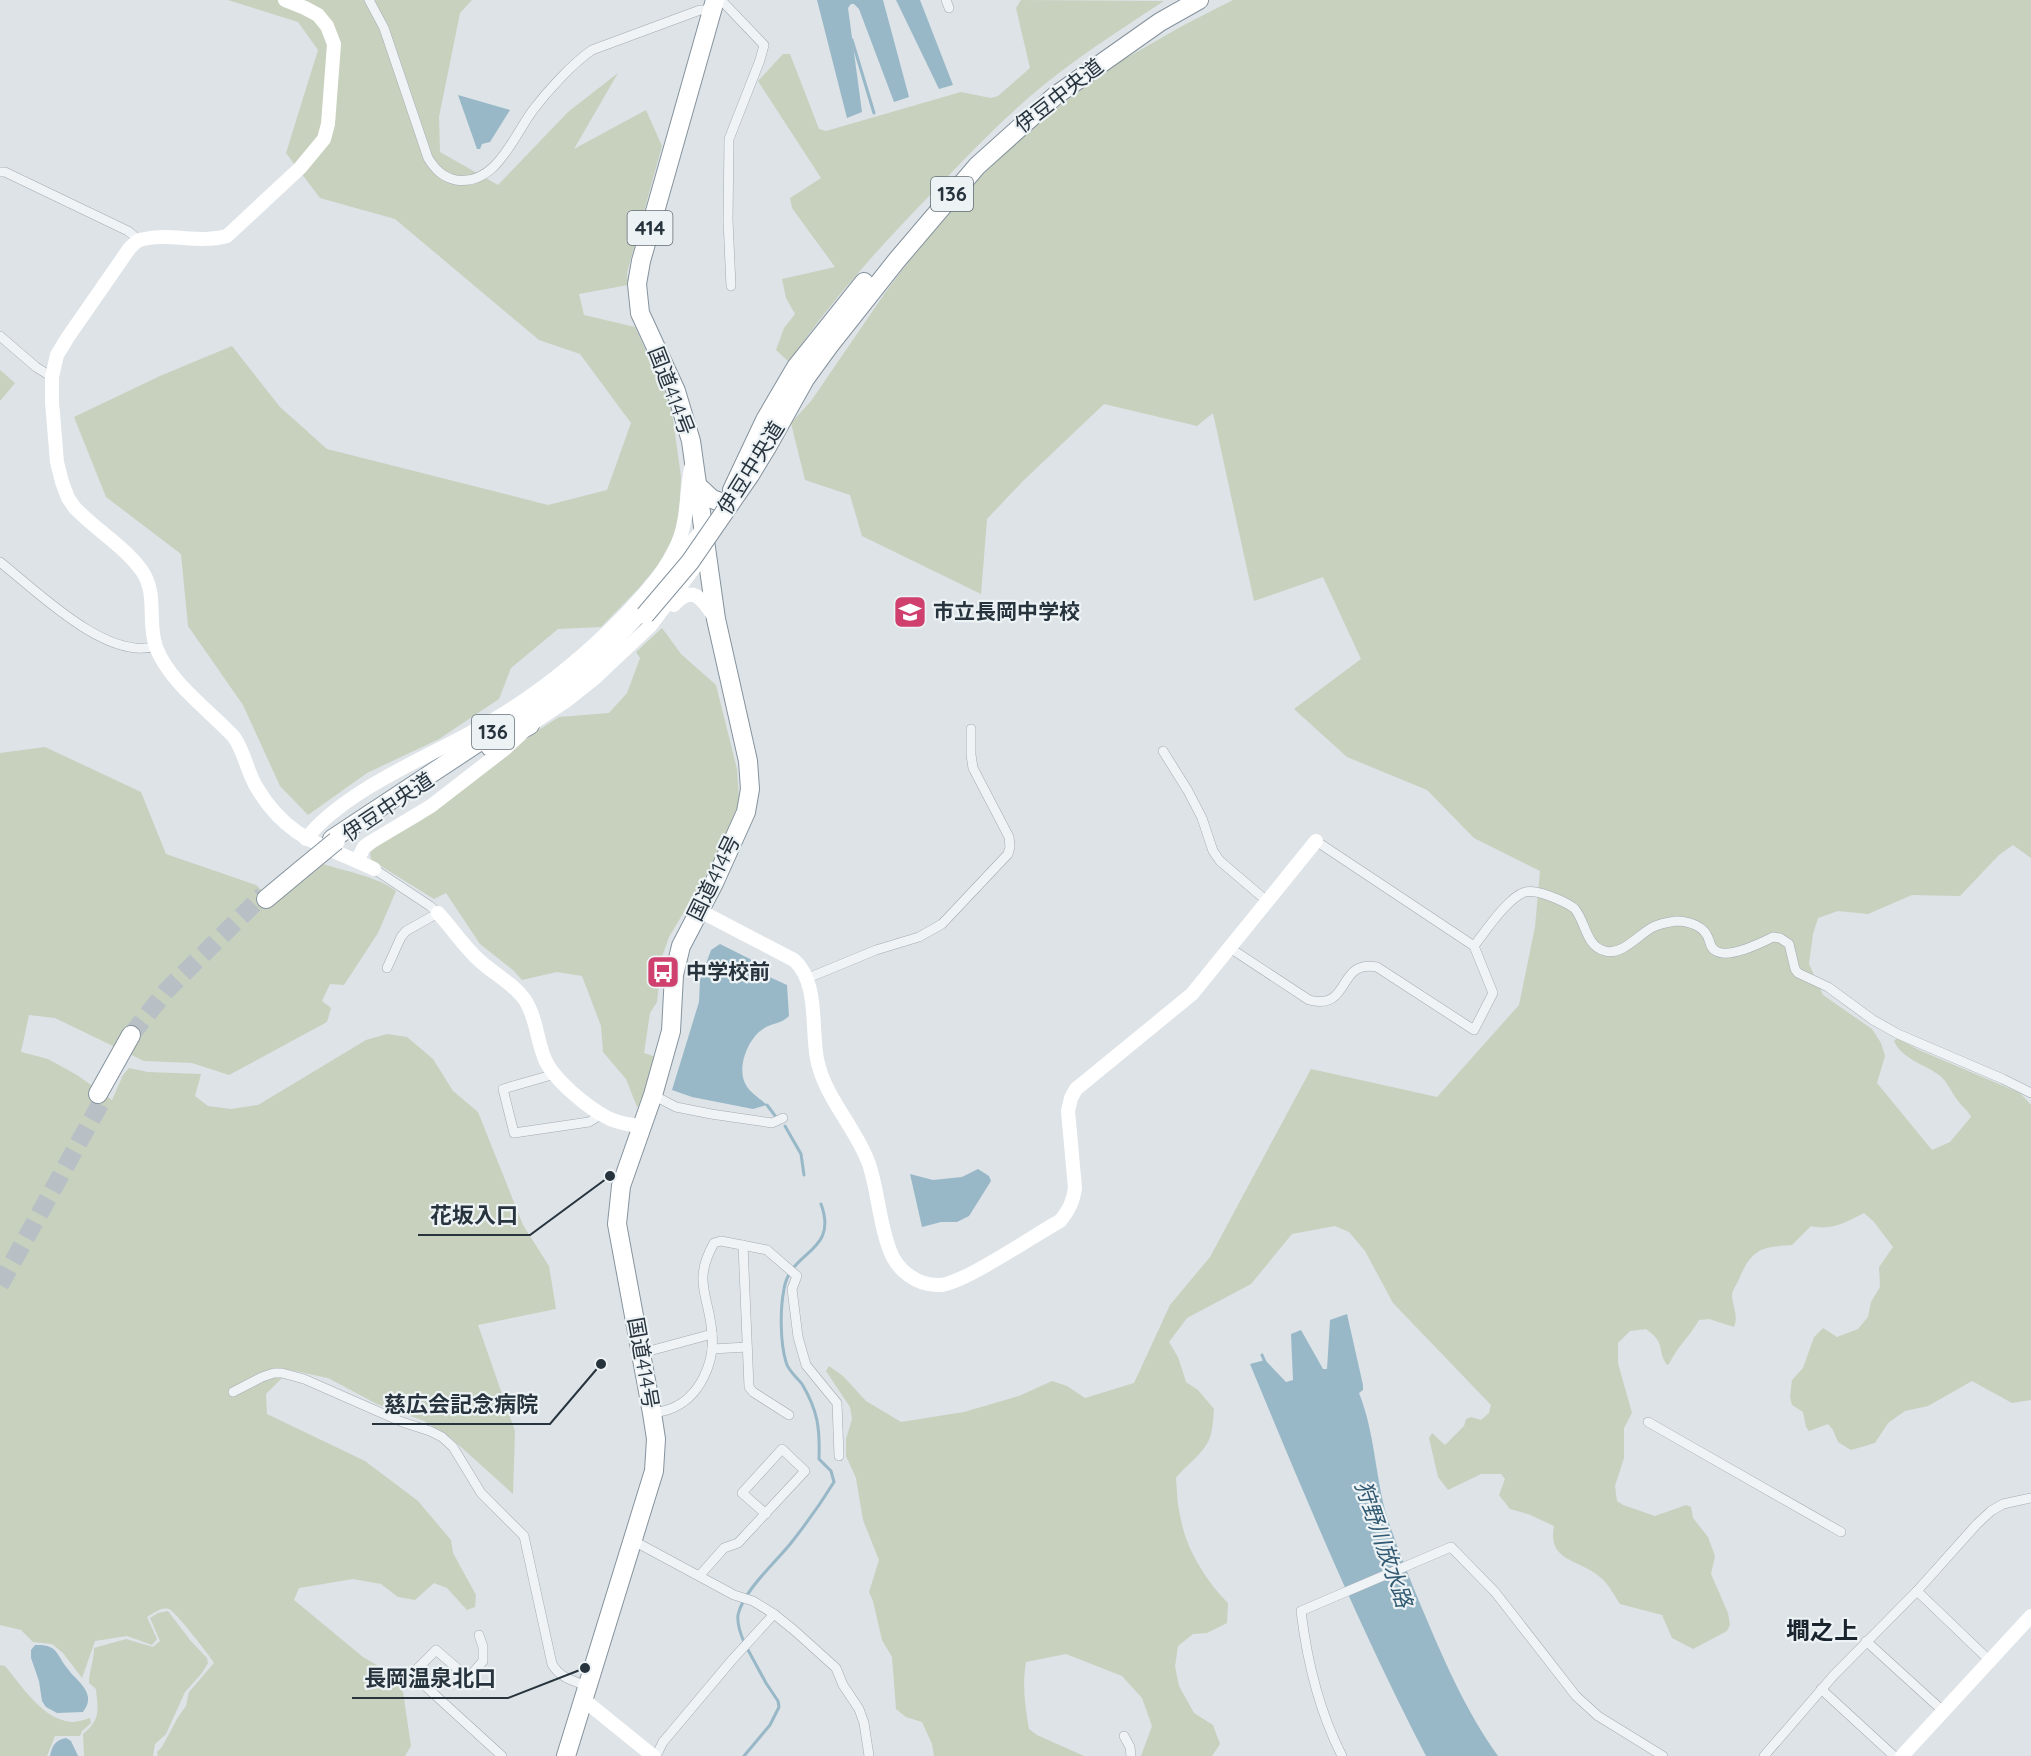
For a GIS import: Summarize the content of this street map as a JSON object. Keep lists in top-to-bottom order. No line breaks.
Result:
{"streets":{"highway":["伊豆中央道","136","414","国道414号"]},"districts":["墹之上"],"water":["狩野川放水路"],"places":{"school or university":["市立長岡中学校"],"bus stop":["中学校前"],"other":["花坂入口","慈広会記念病院","長岡温泉北口"]}}
